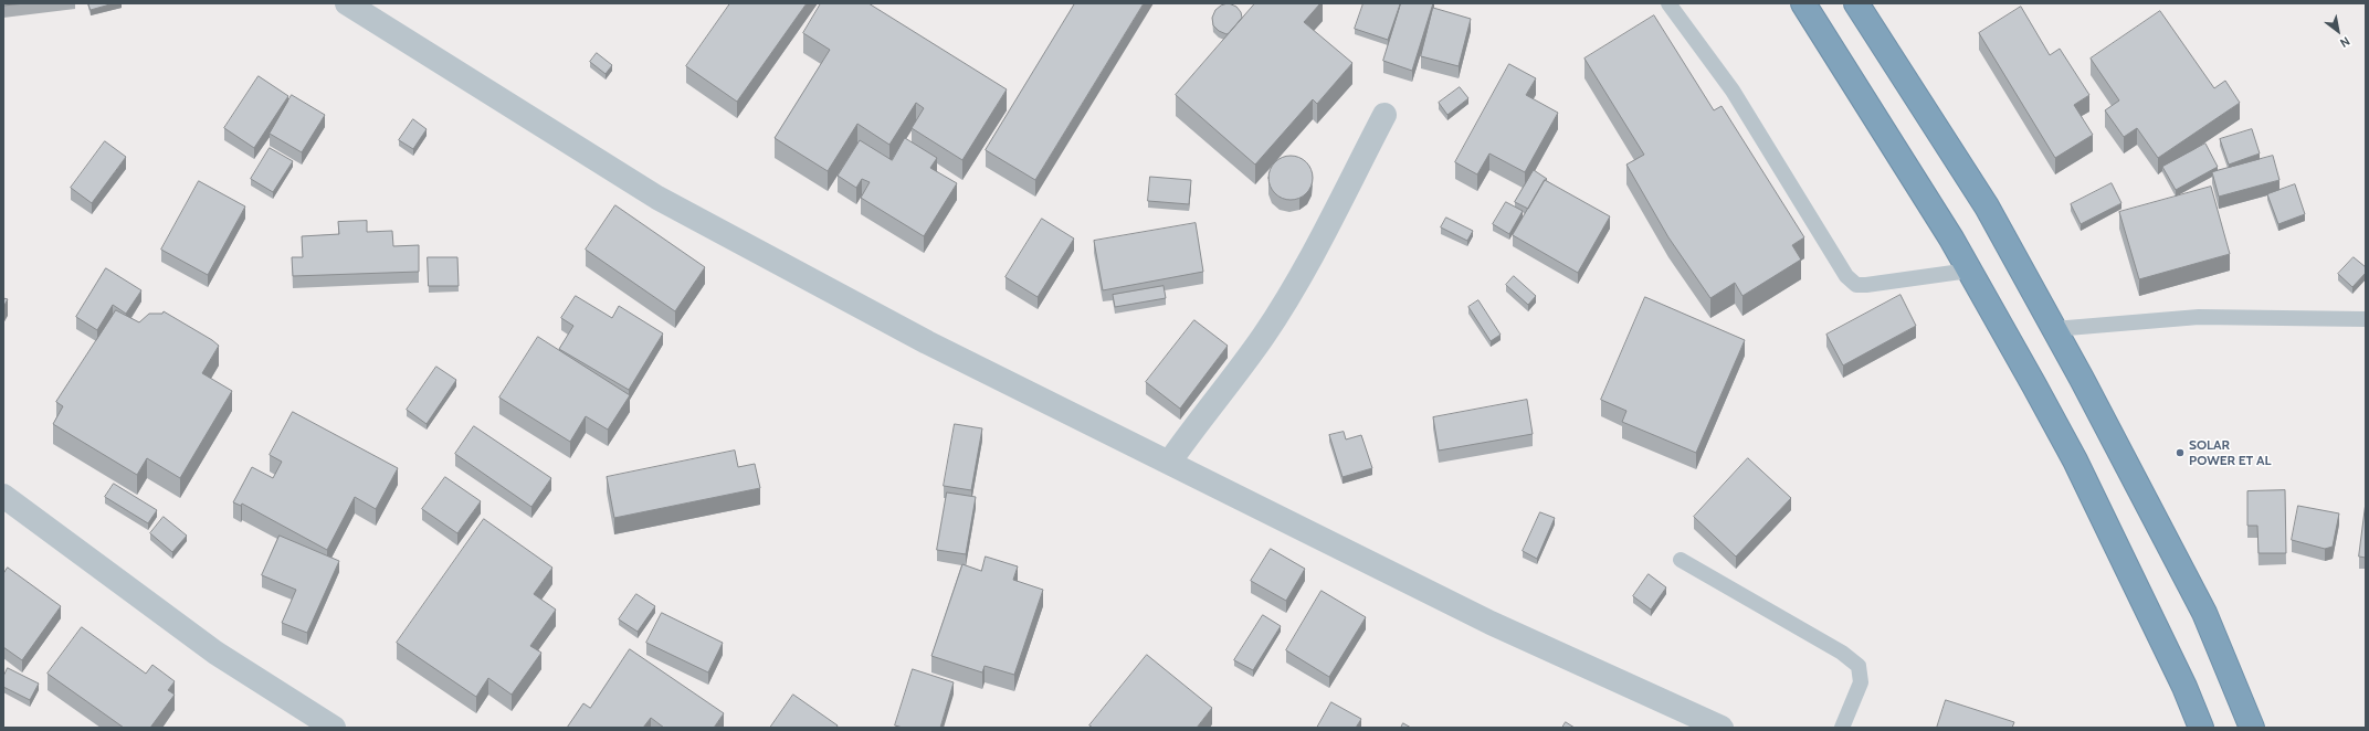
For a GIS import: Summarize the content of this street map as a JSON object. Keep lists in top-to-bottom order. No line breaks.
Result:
{"places":["SOLAR POWER ET AL"],"north":"bottom right"}
